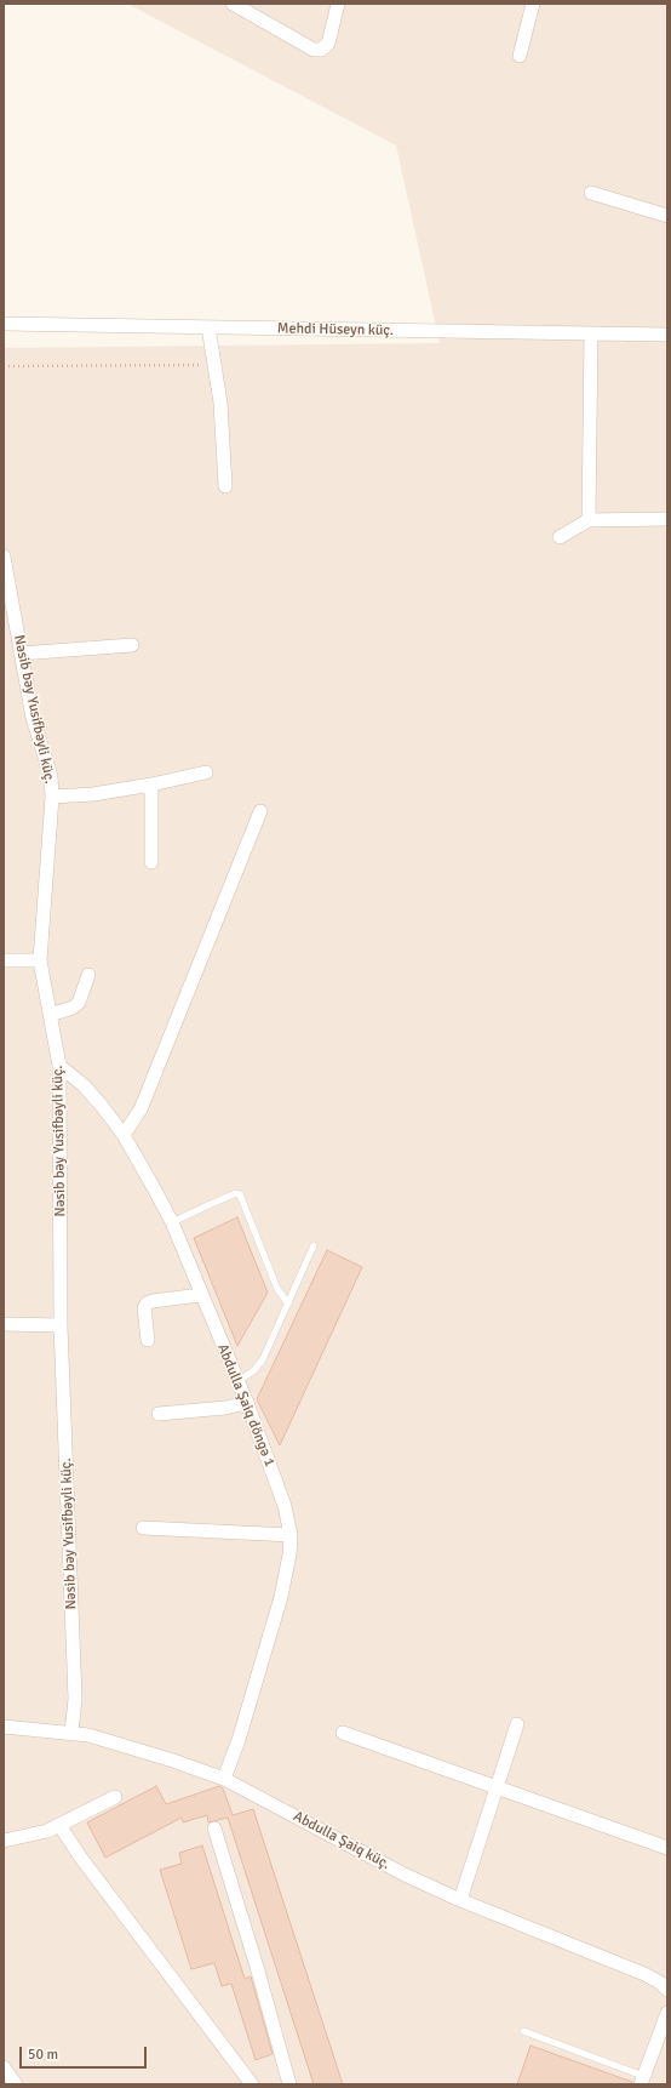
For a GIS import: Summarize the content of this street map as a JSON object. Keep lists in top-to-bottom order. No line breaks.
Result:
{"streets":{"street":["Mehdi Hüseyn küç.","Nəsib bəy Yusifbəyli küç.","Abdulla Şaiq döngə 1","Abdulla Şaiq küç."]},"crossings":[["Nəsib bəy Yusifbəyli küç.","Abdulla Şaiq döngə 1"],["Nəsib bəy Yusifbəyli küç.","Abdulla Şaiq küç."],["Abdulla Şaiq döngə 1","Abdulla Şaiq küç."]],"scale_bar":"50 m"}
